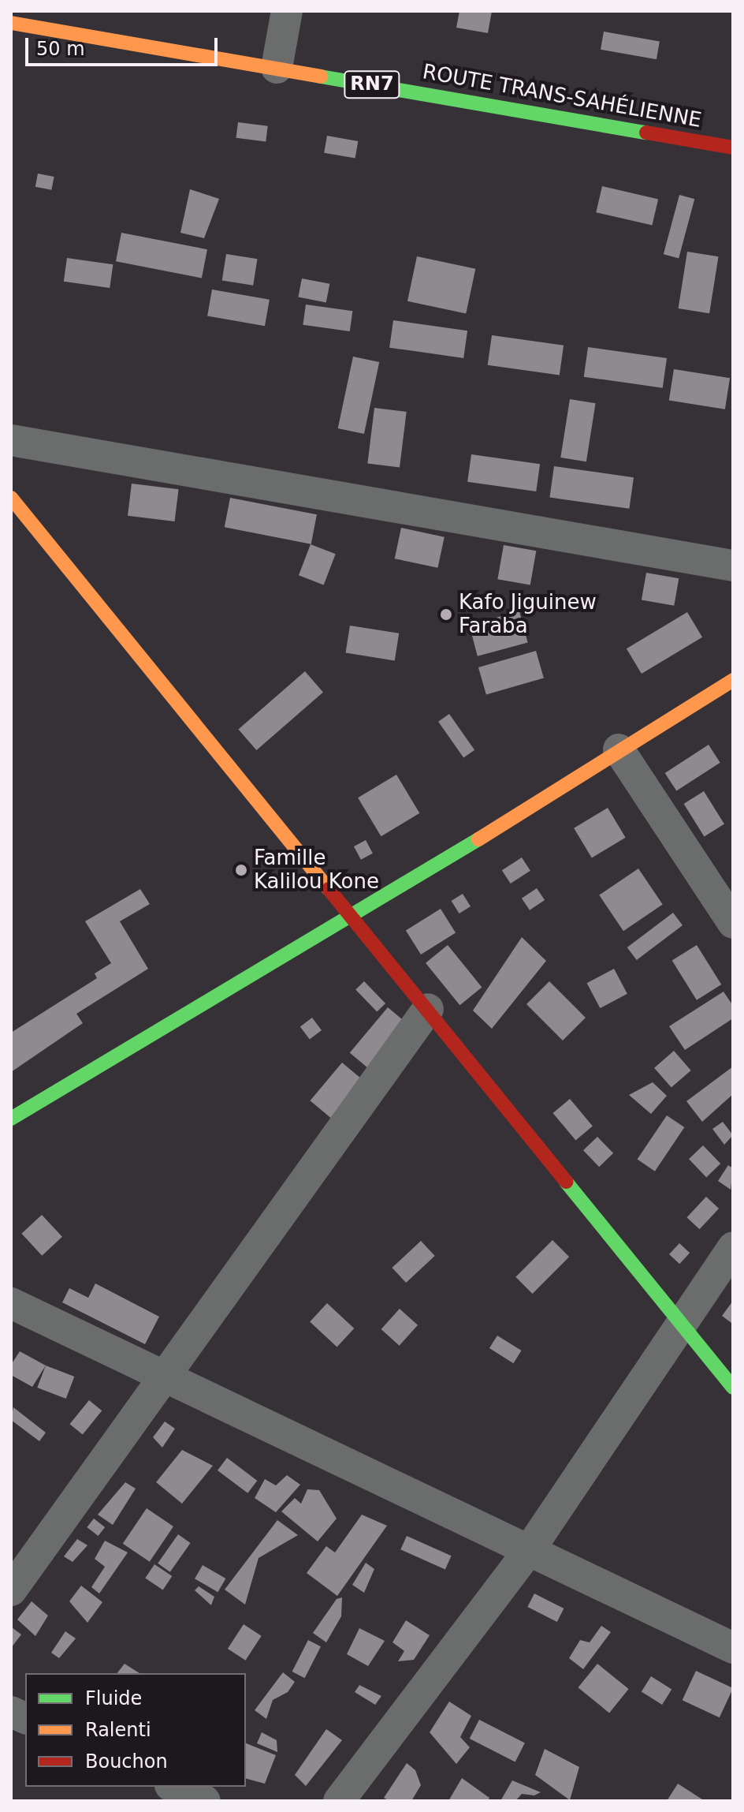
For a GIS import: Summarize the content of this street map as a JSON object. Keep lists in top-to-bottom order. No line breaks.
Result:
{"streets":{"main road":["RN7","ROUTE TRANS-SAHÉLIENNE"]},"places":["Kafo Jiguinew Faraba","Famille Kalilou Kone"],"legend":["Fluide","Ralenti","Bouchon"],"scale_bar":"50 m"}
